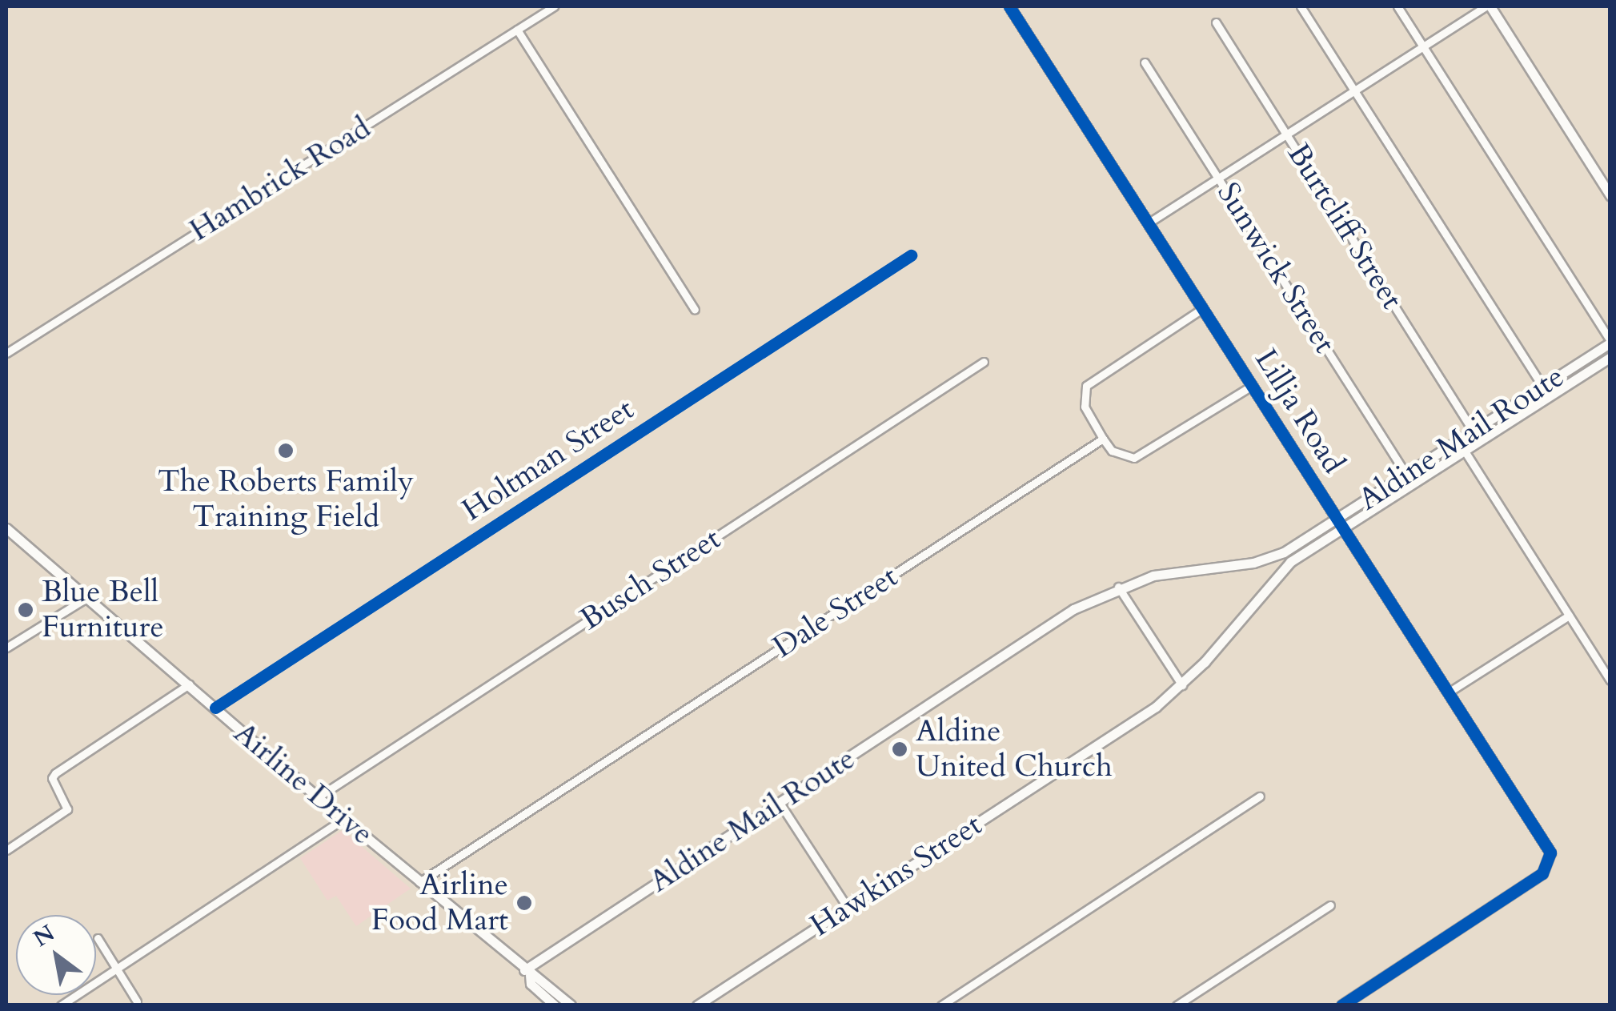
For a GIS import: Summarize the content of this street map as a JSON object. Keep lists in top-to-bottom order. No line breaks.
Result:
{"streets":{"main road":["Lillja Road","Aldine Mail Route","Airline Drive","Hawkins Street"],"street":["Hambrick Road","Burtcliff Street","Sunwick Street","Holtman Street","Busch Street","Dale Street"]},"crossings":[["Burtcliff Street","Aldine Mail Route"],["Sunwick Street","Aldine Mail Route"],["Lillja Road","Aldine Mail Route"],["Aldine Mail Route","Airline Drive"],["Aldine Mail Route","Hawkins Street"],["Holtman Street","Airline Drive"],["Busch Street","Airline Drive"],["Dale Street","Airline Drive"]],"places":["The Roberts Family Training Field","Blue Bell Furniture","Aldine United Church","Airline Food Mart"],"north":"top left"}
